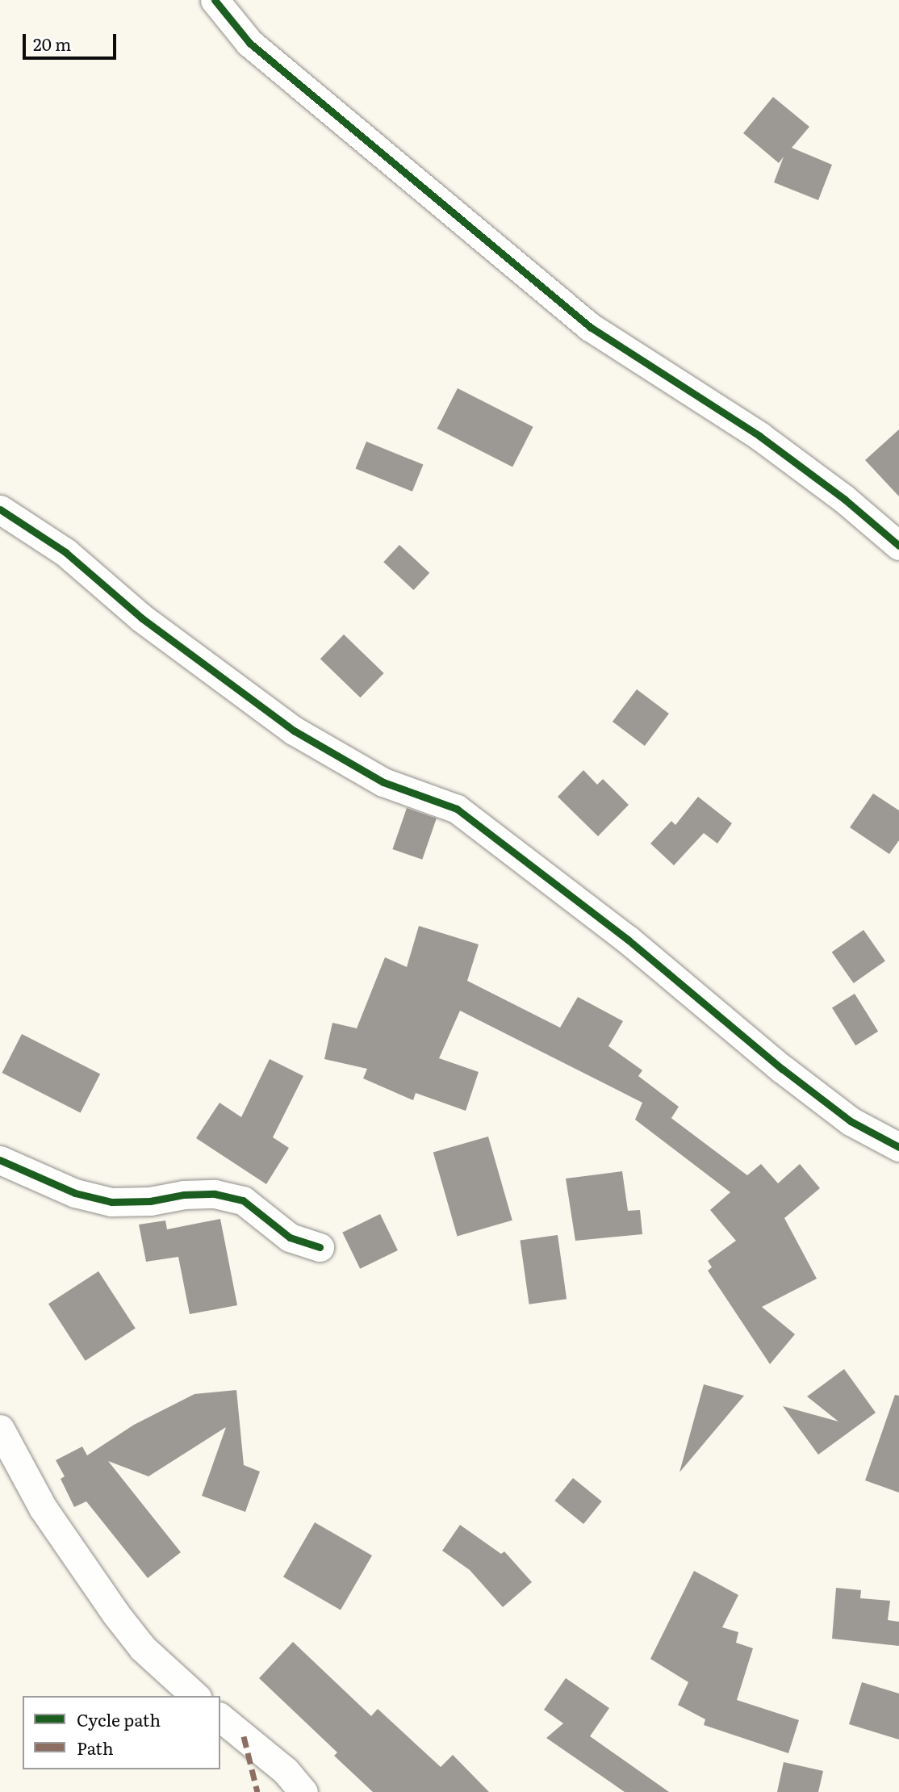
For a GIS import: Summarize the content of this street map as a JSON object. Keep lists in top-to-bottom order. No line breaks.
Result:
{"legend":["Cycle path","Path"],"scale_bar":"20 m"}
